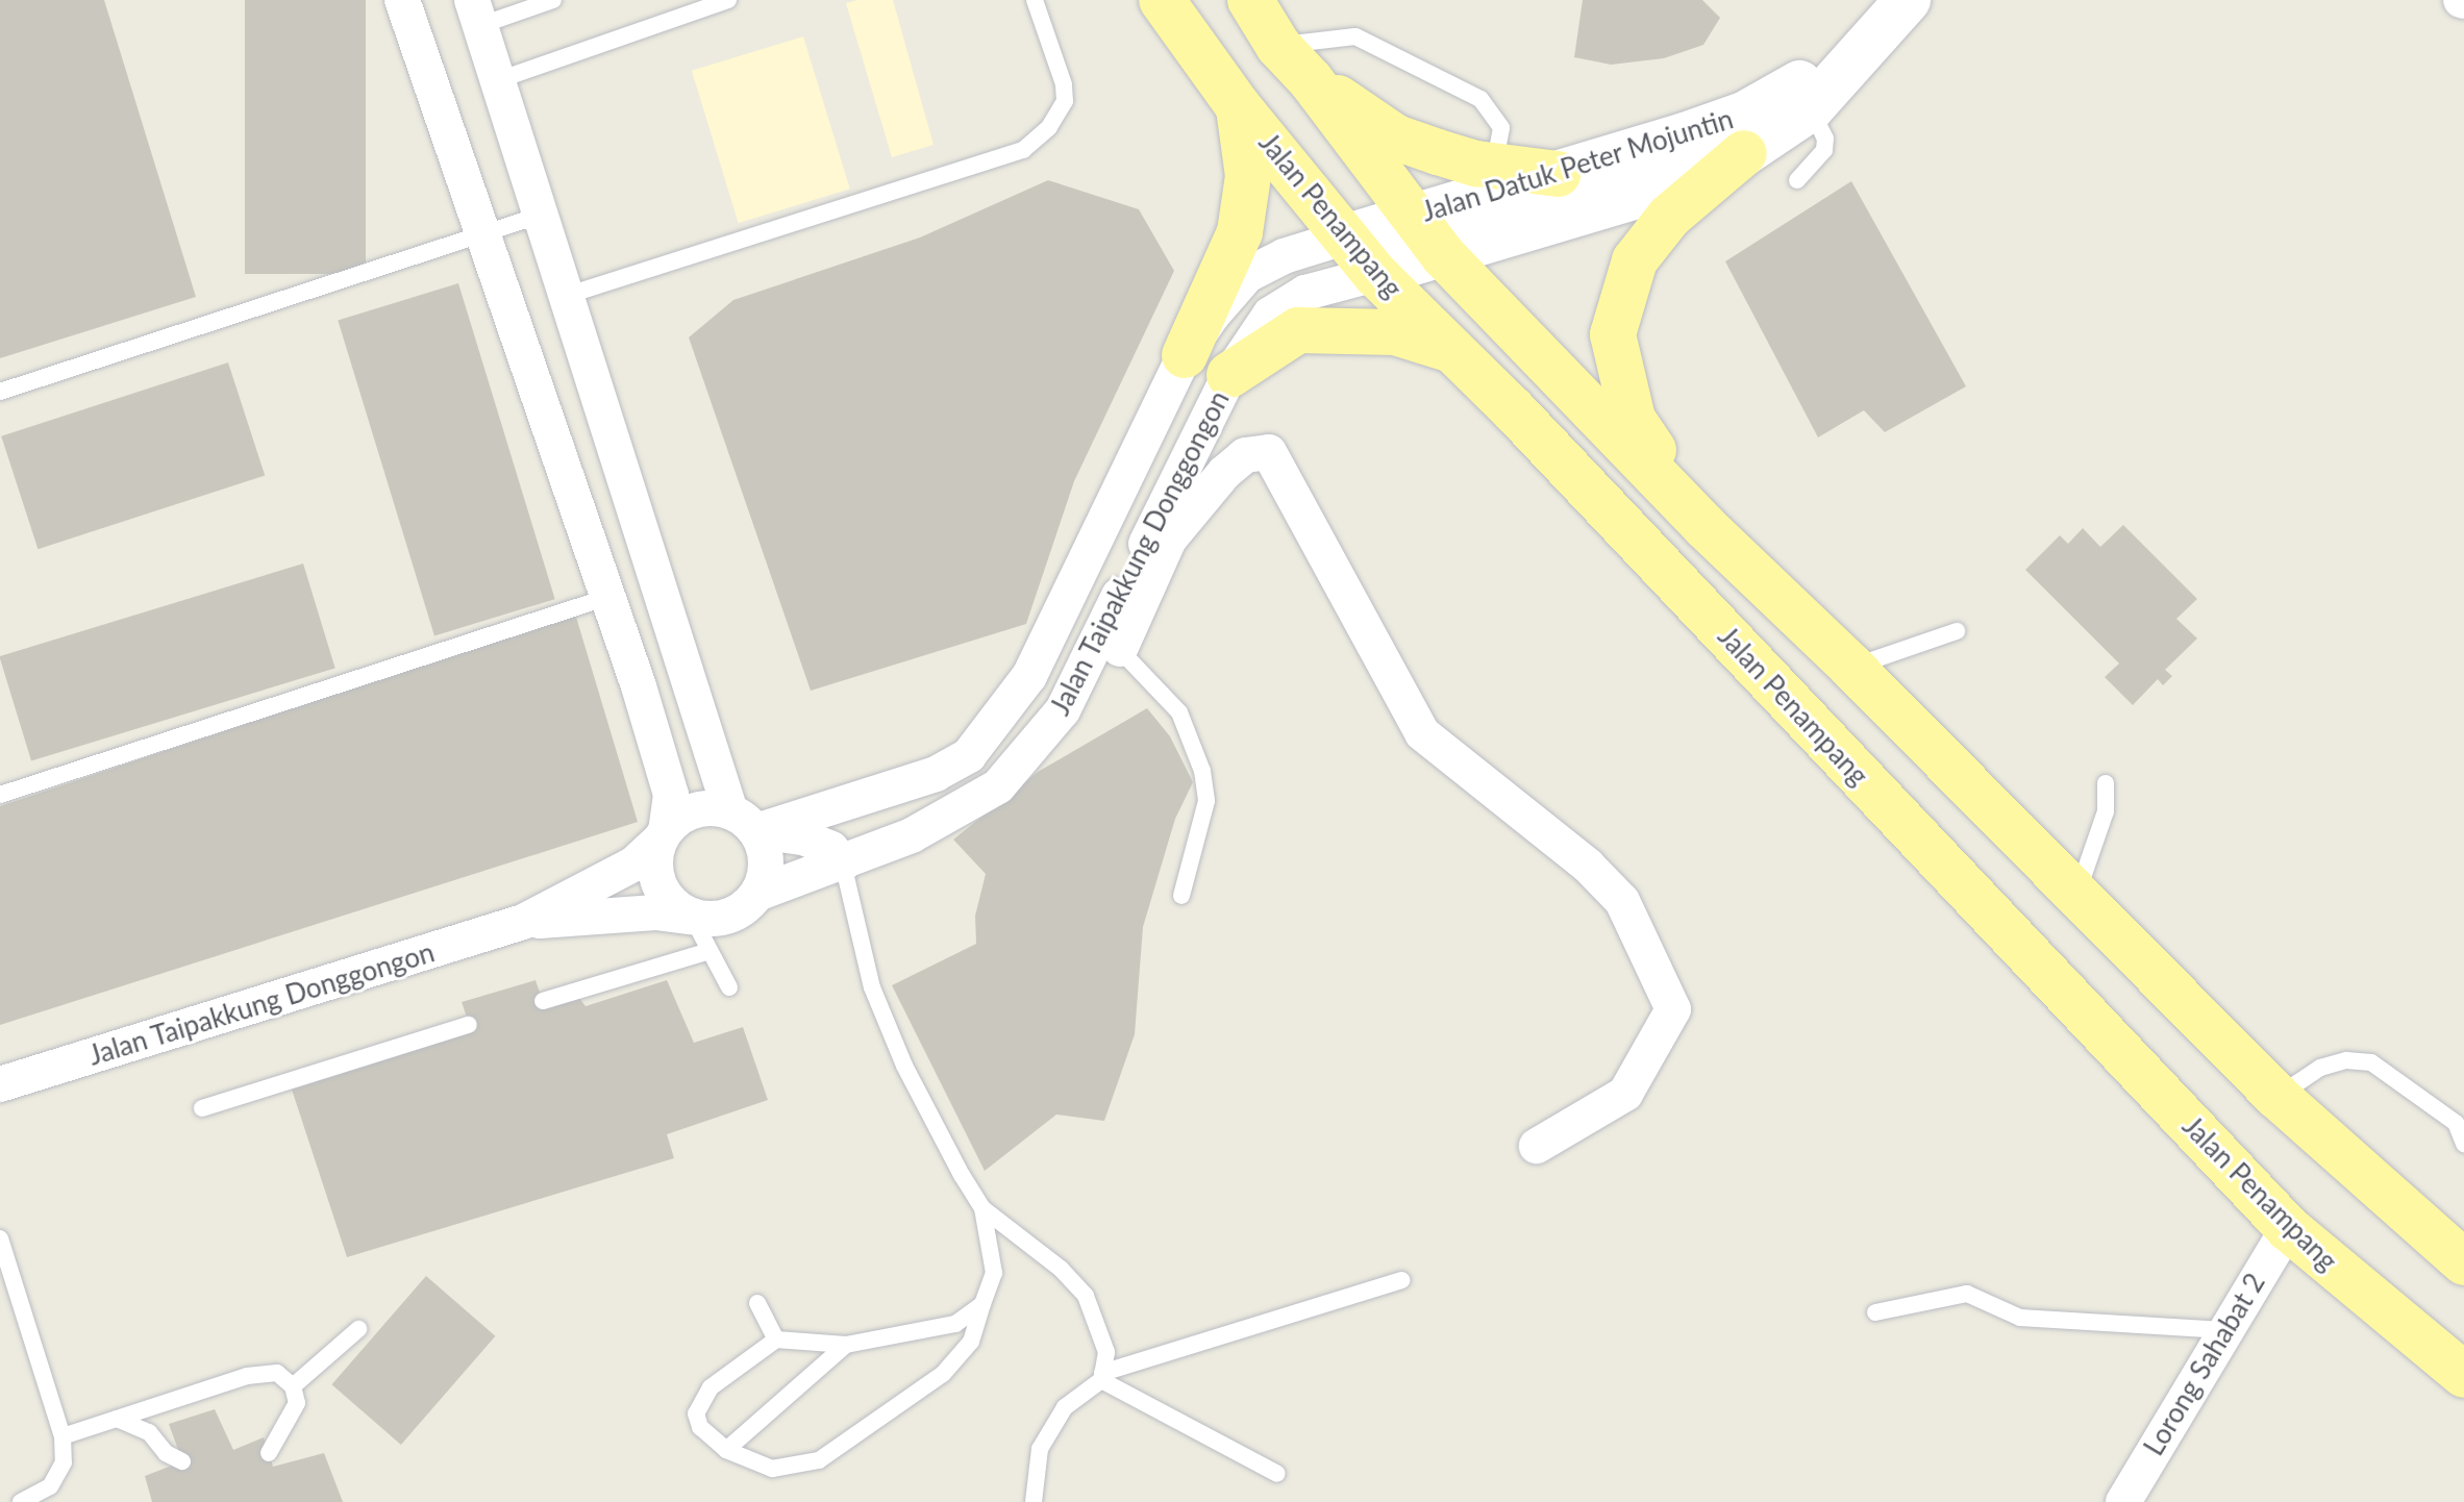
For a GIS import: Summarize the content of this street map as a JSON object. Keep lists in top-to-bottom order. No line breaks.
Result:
{"streets":{"main road":["Jalan Datuk Peter Mojuntin","Jalan Penampang"],"street":["Jalan Taipakkung Donggongon","Lorong Sahabat 2"]},"crossings":[["Jalan Datuk Peter Mojuntin","Jalan Penampang"],["Jalan Datuk Peter Mojuntin","Jalan Taipakkung Donggongon"],["Jalan Penampang","Jalan Taipakkung Donggongon"],["Jalan Penampang","Lorong Sahabat 2"]]}
